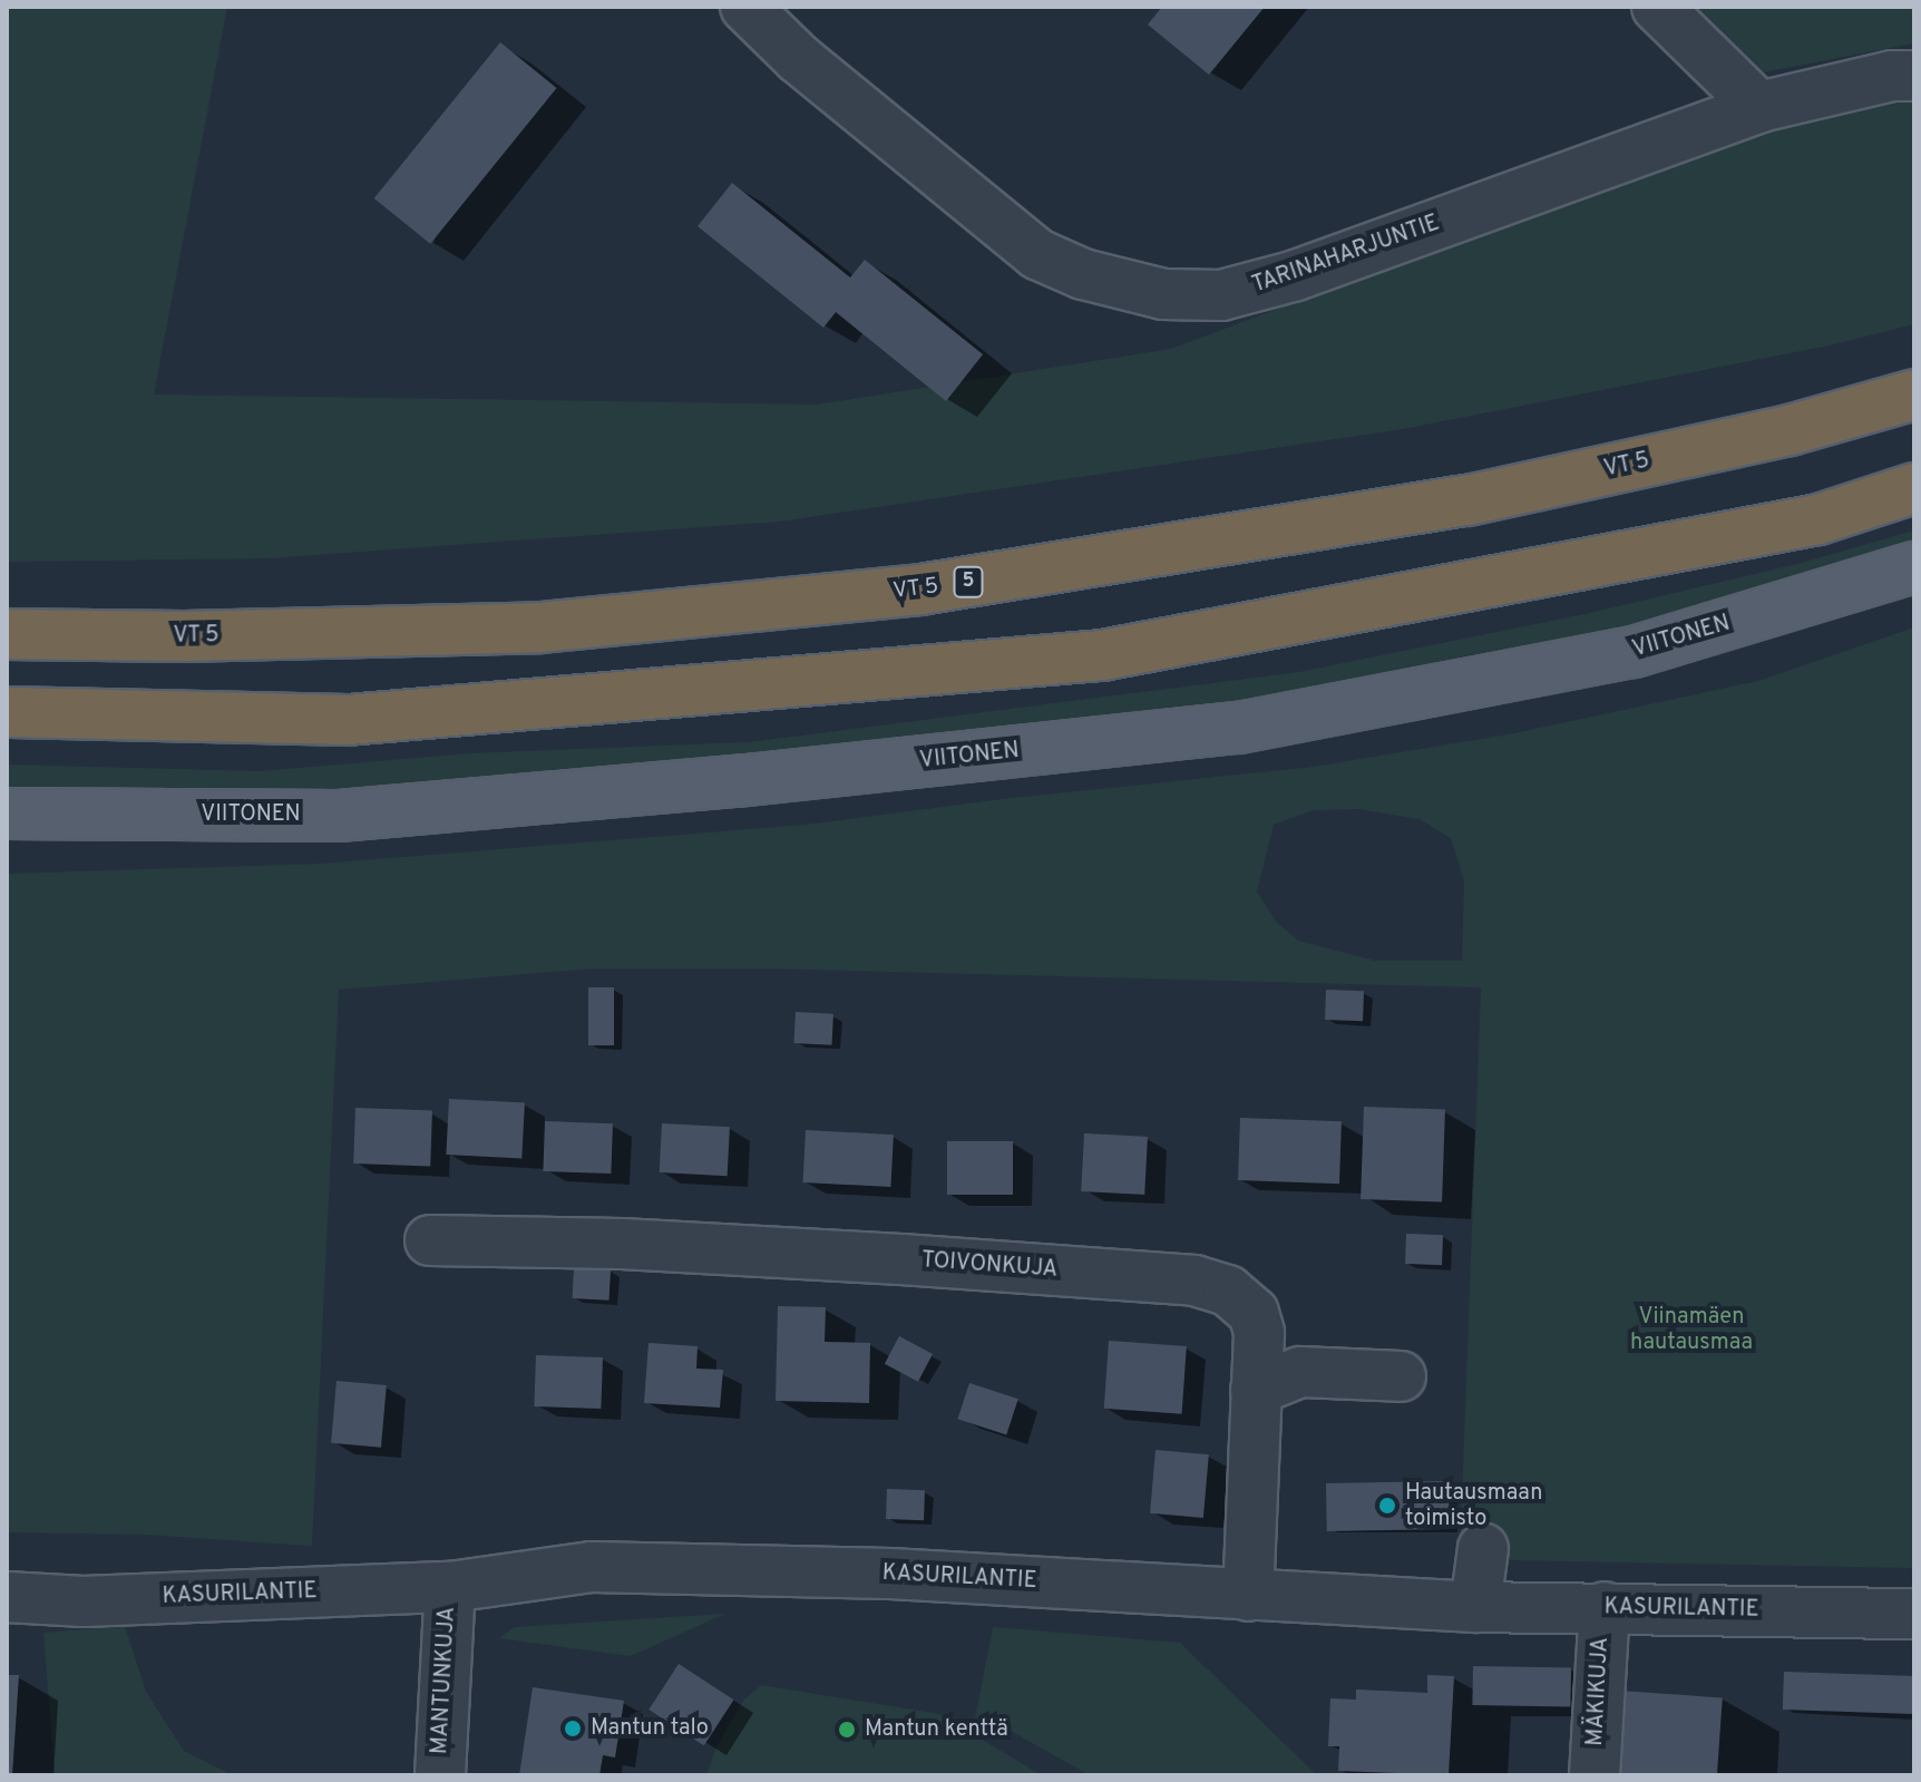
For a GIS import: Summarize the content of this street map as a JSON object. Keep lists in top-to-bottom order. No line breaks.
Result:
{"streets":{"highway":["VT 5","5"],"main road":["VIITONEN"],"street":["TARINAHARJUNTIE","TOIVONKUJA","KASURILANTIE","MANTUNKUJA","MÄKIKUJA"]},"crossings":[["TOIVONKUJA","KASURILANTIE"],["KASURILANTIE","MANTUNKUJA"],["KASURILANTIE","MÄKIKUJA"]],"parks":["Viinamäen hautausmaa"],"places":["Hautausmaan toimisto","Mantun talo","Mantun kenttä"]}
